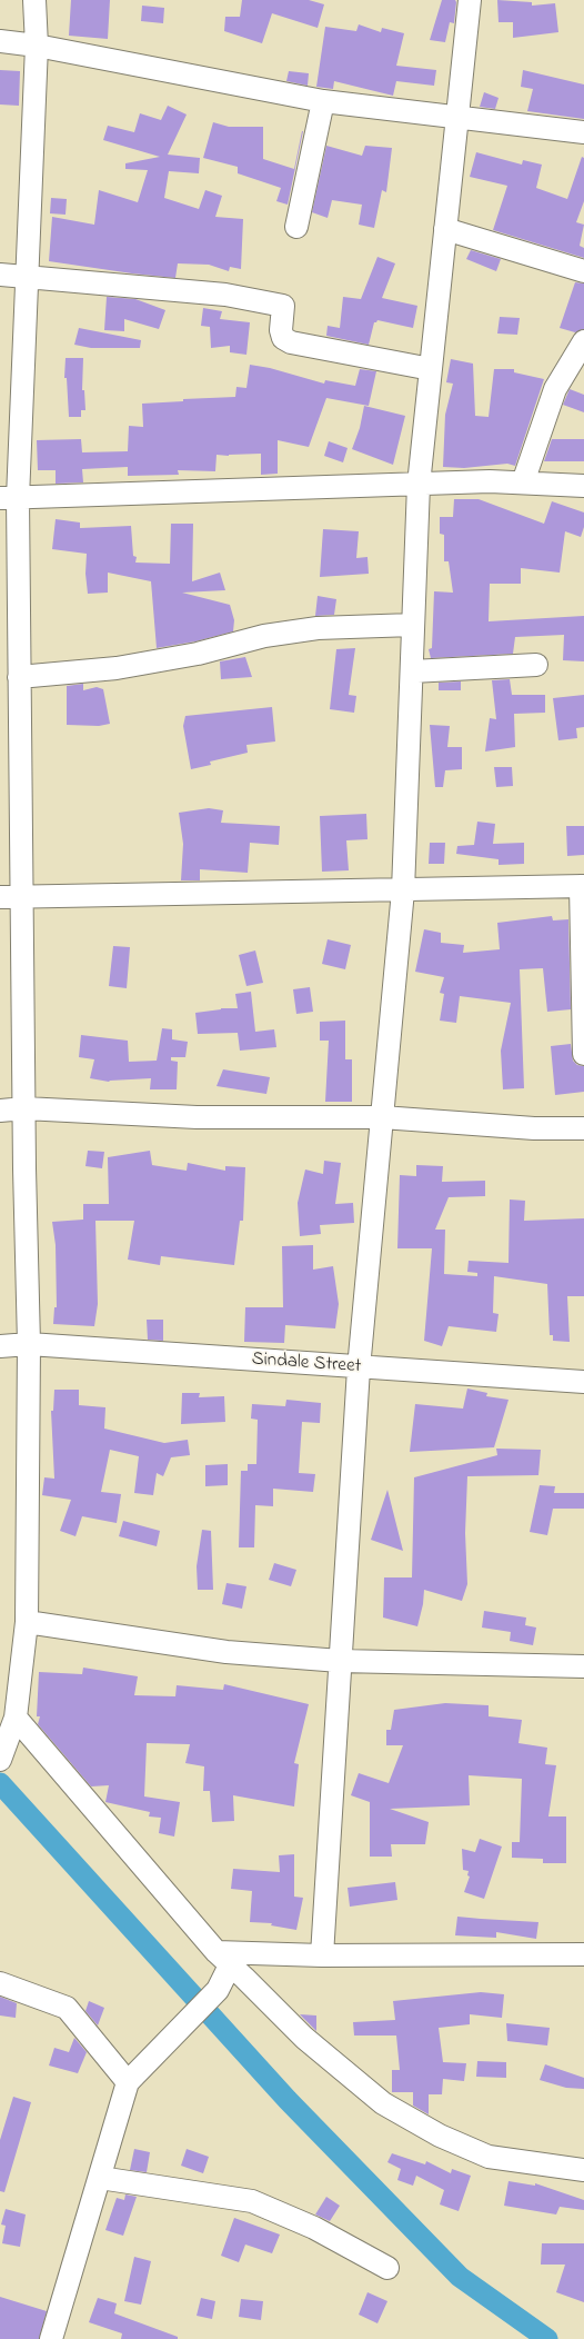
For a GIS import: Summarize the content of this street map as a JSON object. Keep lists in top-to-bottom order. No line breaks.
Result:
{"streets":{"street":["Sindale Street"]}}
